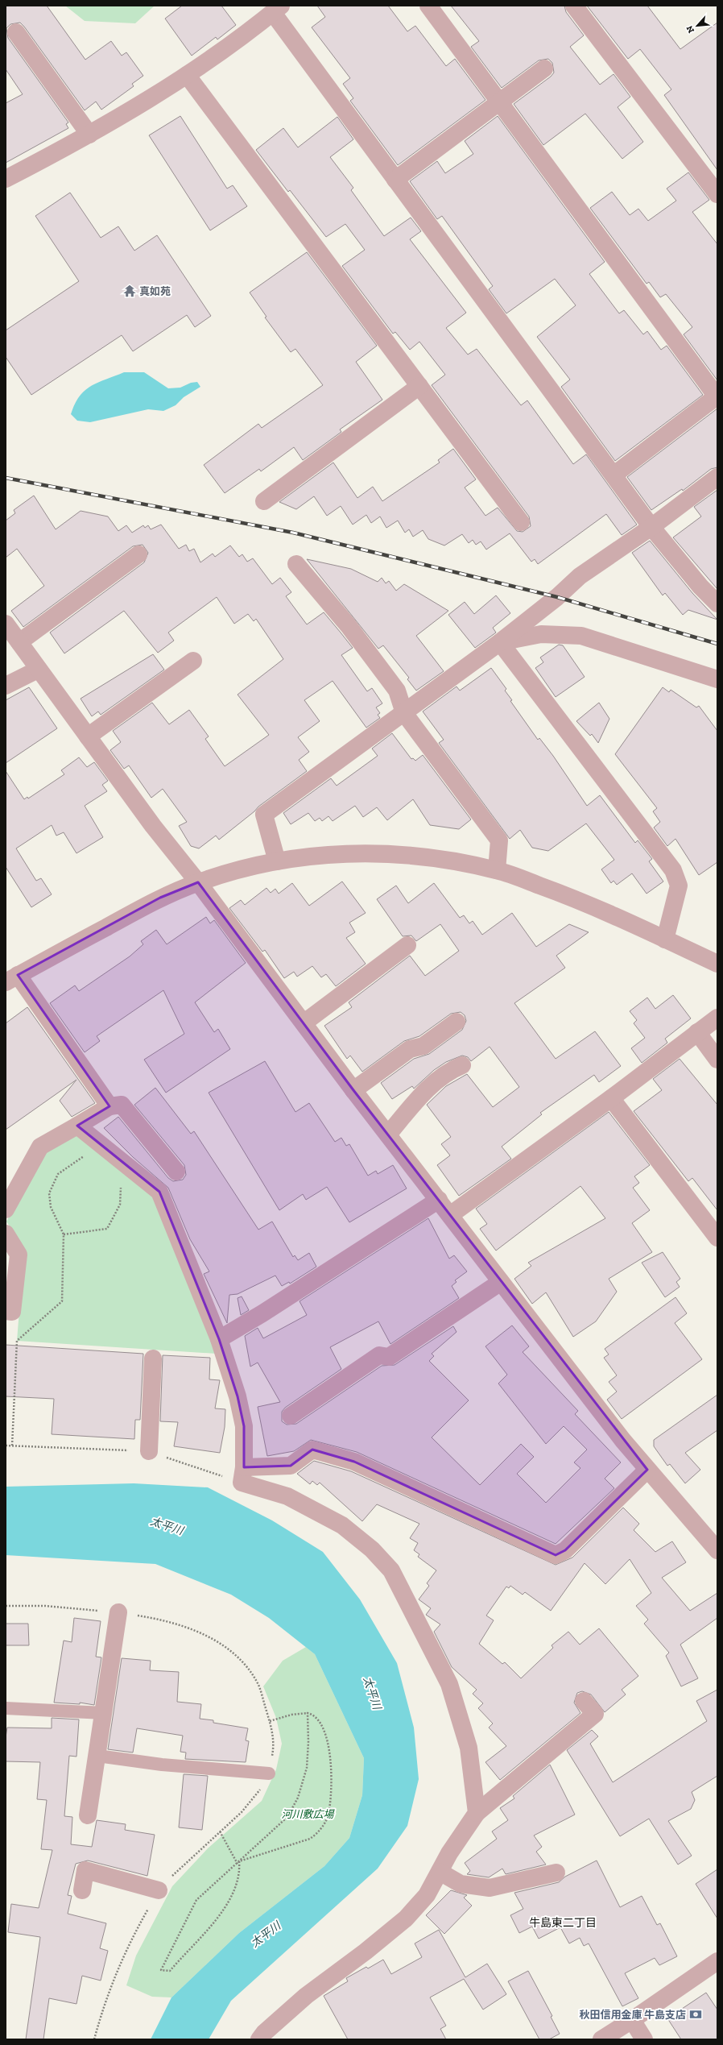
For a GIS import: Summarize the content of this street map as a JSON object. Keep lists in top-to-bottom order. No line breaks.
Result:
{"districts":["牛島東二丁目"],"water":["太平川"],"parks":["河川敷広場"],"places":{"temple":["真如苑"],"bank":["秋田信用金庫 牛島支店"]},"north":"bottom left"}
